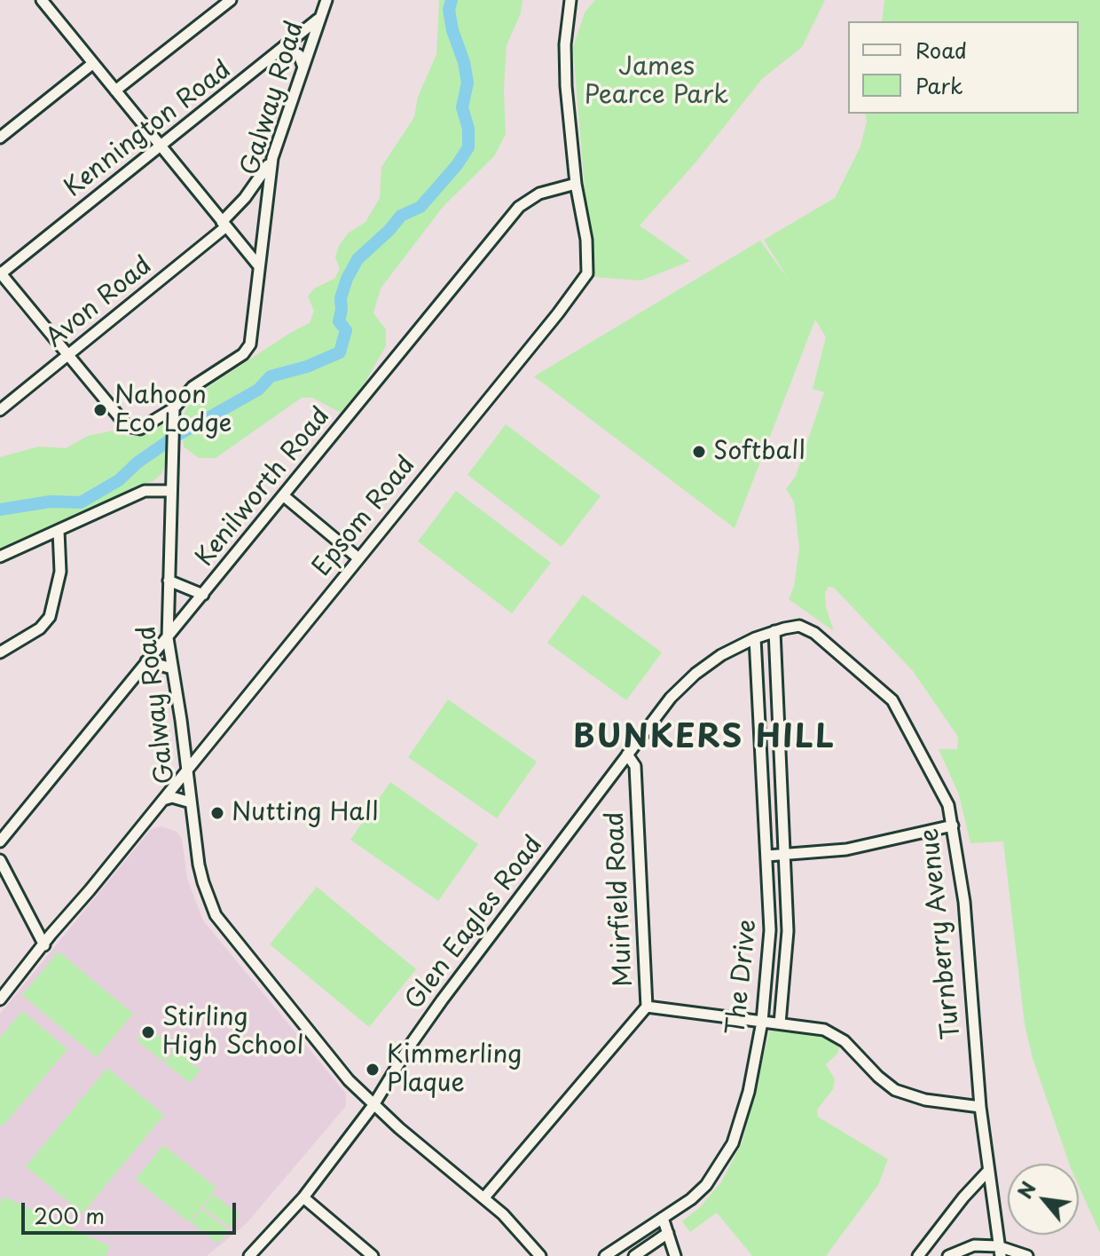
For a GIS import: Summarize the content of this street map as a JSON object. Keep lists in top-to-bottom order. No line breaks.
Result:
{"streets":{"street":["Galway Road","Kennington Road","Avon Road","Kenilworth Road","Epsom Road","Muirfield Road","Glen Eagles Road","Turnberry Avenue","The Drive"]},"crossings":[["Galway Road","Kennington Road"],["Galway Road","Avon Road"],["Galway Road","Kenilworth Road"],["Galway Road","Epsom Road"],["Galway Road","Muirfield Road"],["Galway Road","Glen Eagles Road"],["Kenilworth Road","Epsom Road"],["Muirfield Road","Glen Eagles Road"],["Glen Eagles Road","Turnberry Avenue"],["Glen Eagles Road","The Drive"],["Turnberry Avenue","The Drive"]],"districts":["BUNKERS HILL"],"parks":["James Pearce Park"],"places":["Nahoon Eco Lodge","Softball","Nutting Hall","Stirling High School","Kimmerling Plaque"],"legend":["Road","Park"],"scale_bar":"200 m","north":"top left"}
